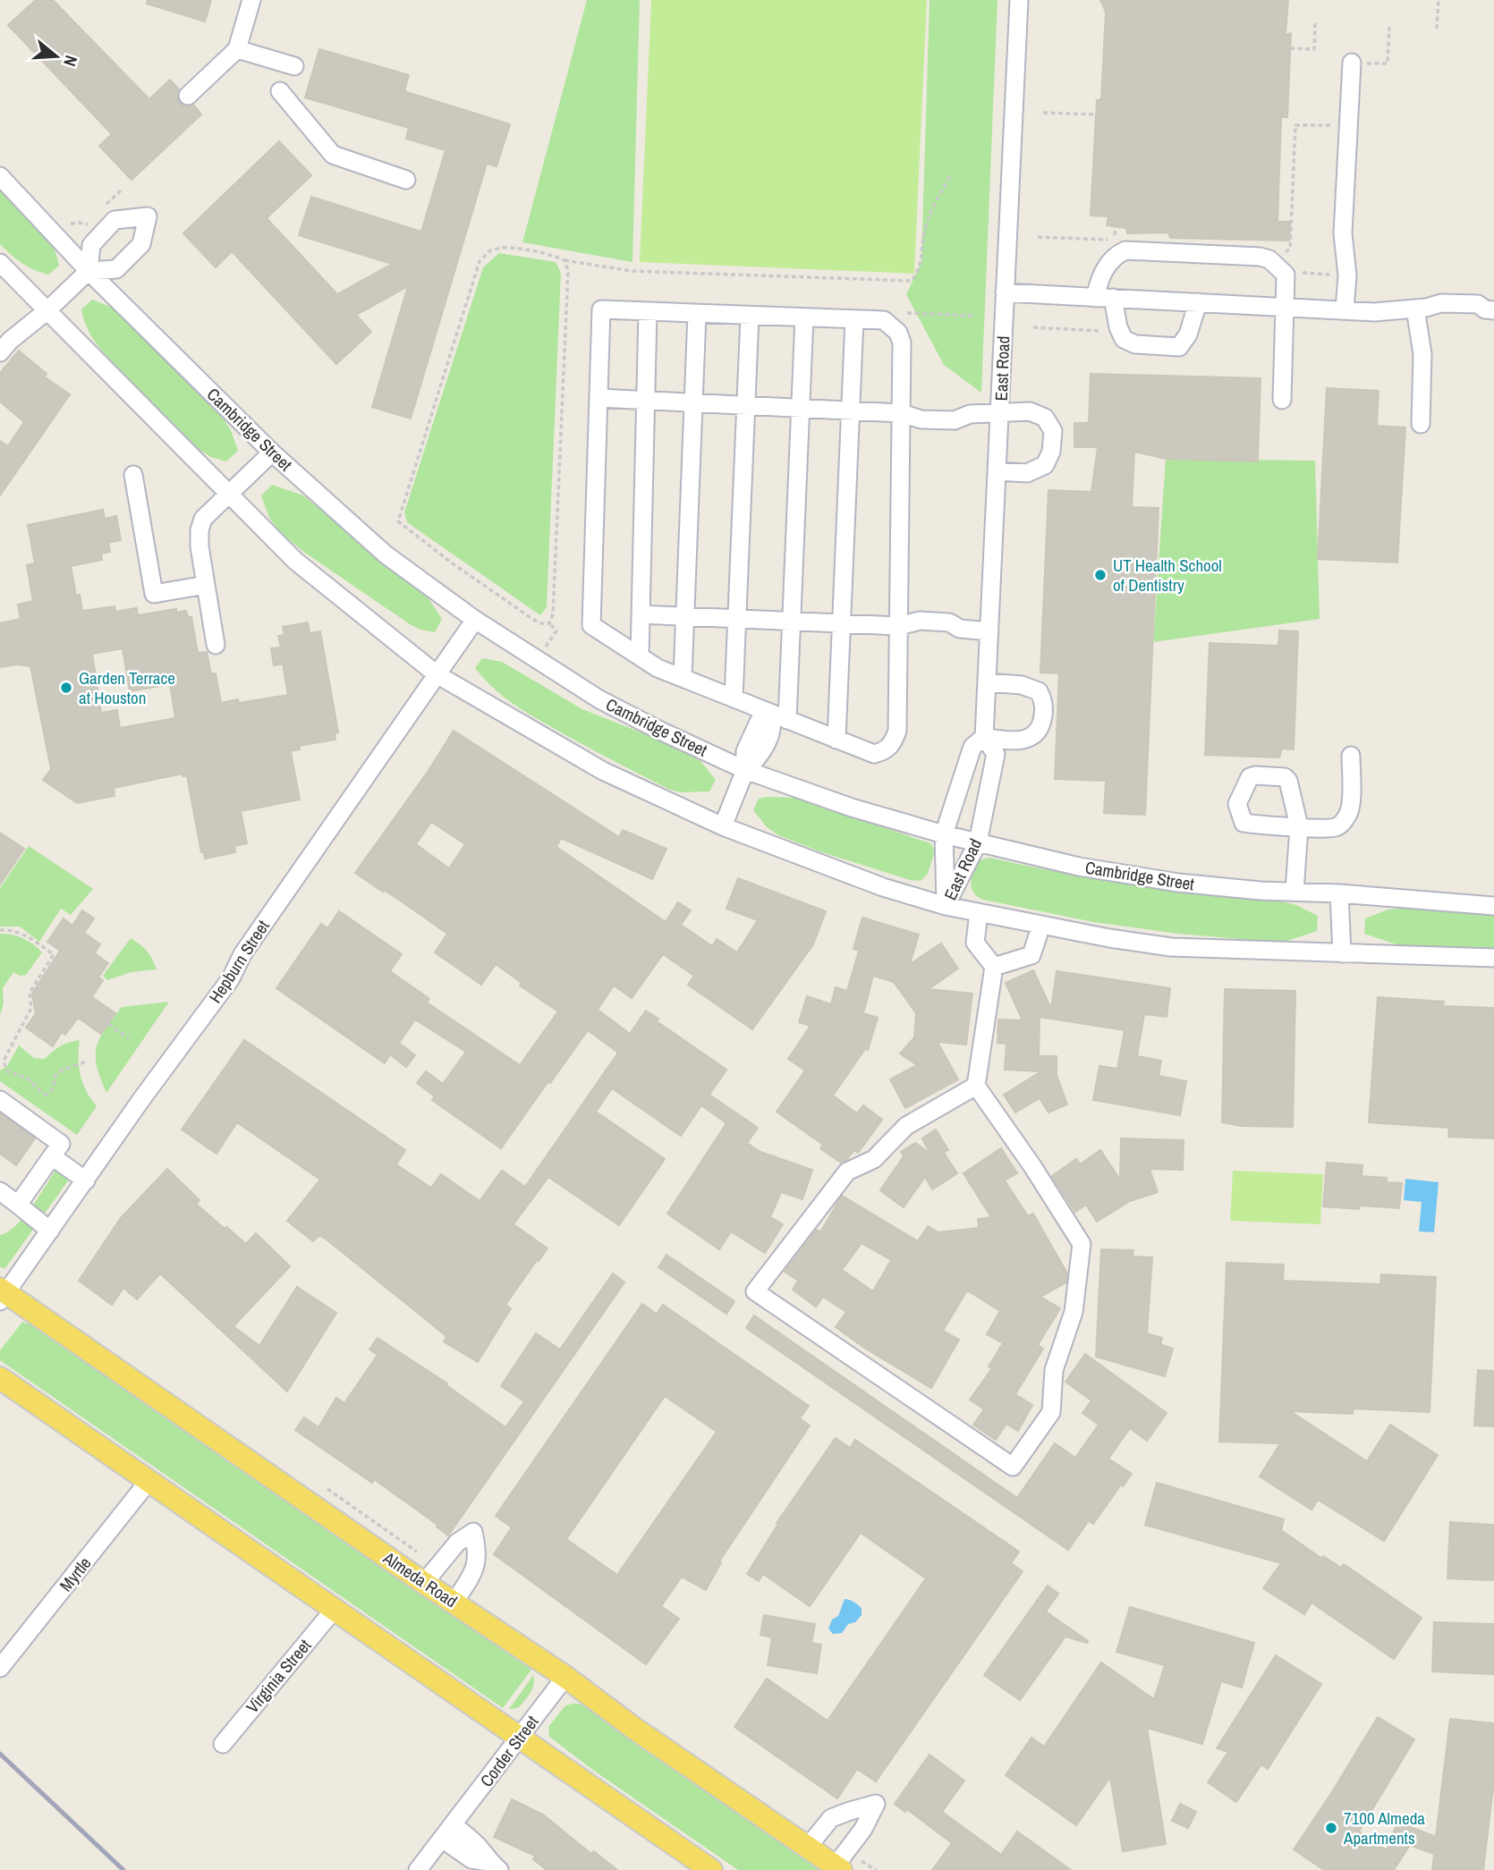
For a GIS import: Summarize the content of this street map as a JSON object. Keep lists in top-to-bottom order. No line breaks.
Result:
{"streets":{"main road":["Almeda Road"],"street":["East Road","Cambridge Street","Hepburn Street","Myrtle","Virginia Street","Corder Street"]},"crossings":[["East Road","Cambridge Street"],["Cambridge Street","Hepburn Street"],["Hepburn Street","Almeda Road"],["Almeda Road","Corder Street"]],"places":["UT Health School of Dentistry","Garden Terrace at Houston","7100 Almeda Apartments"],"north":"right"}
